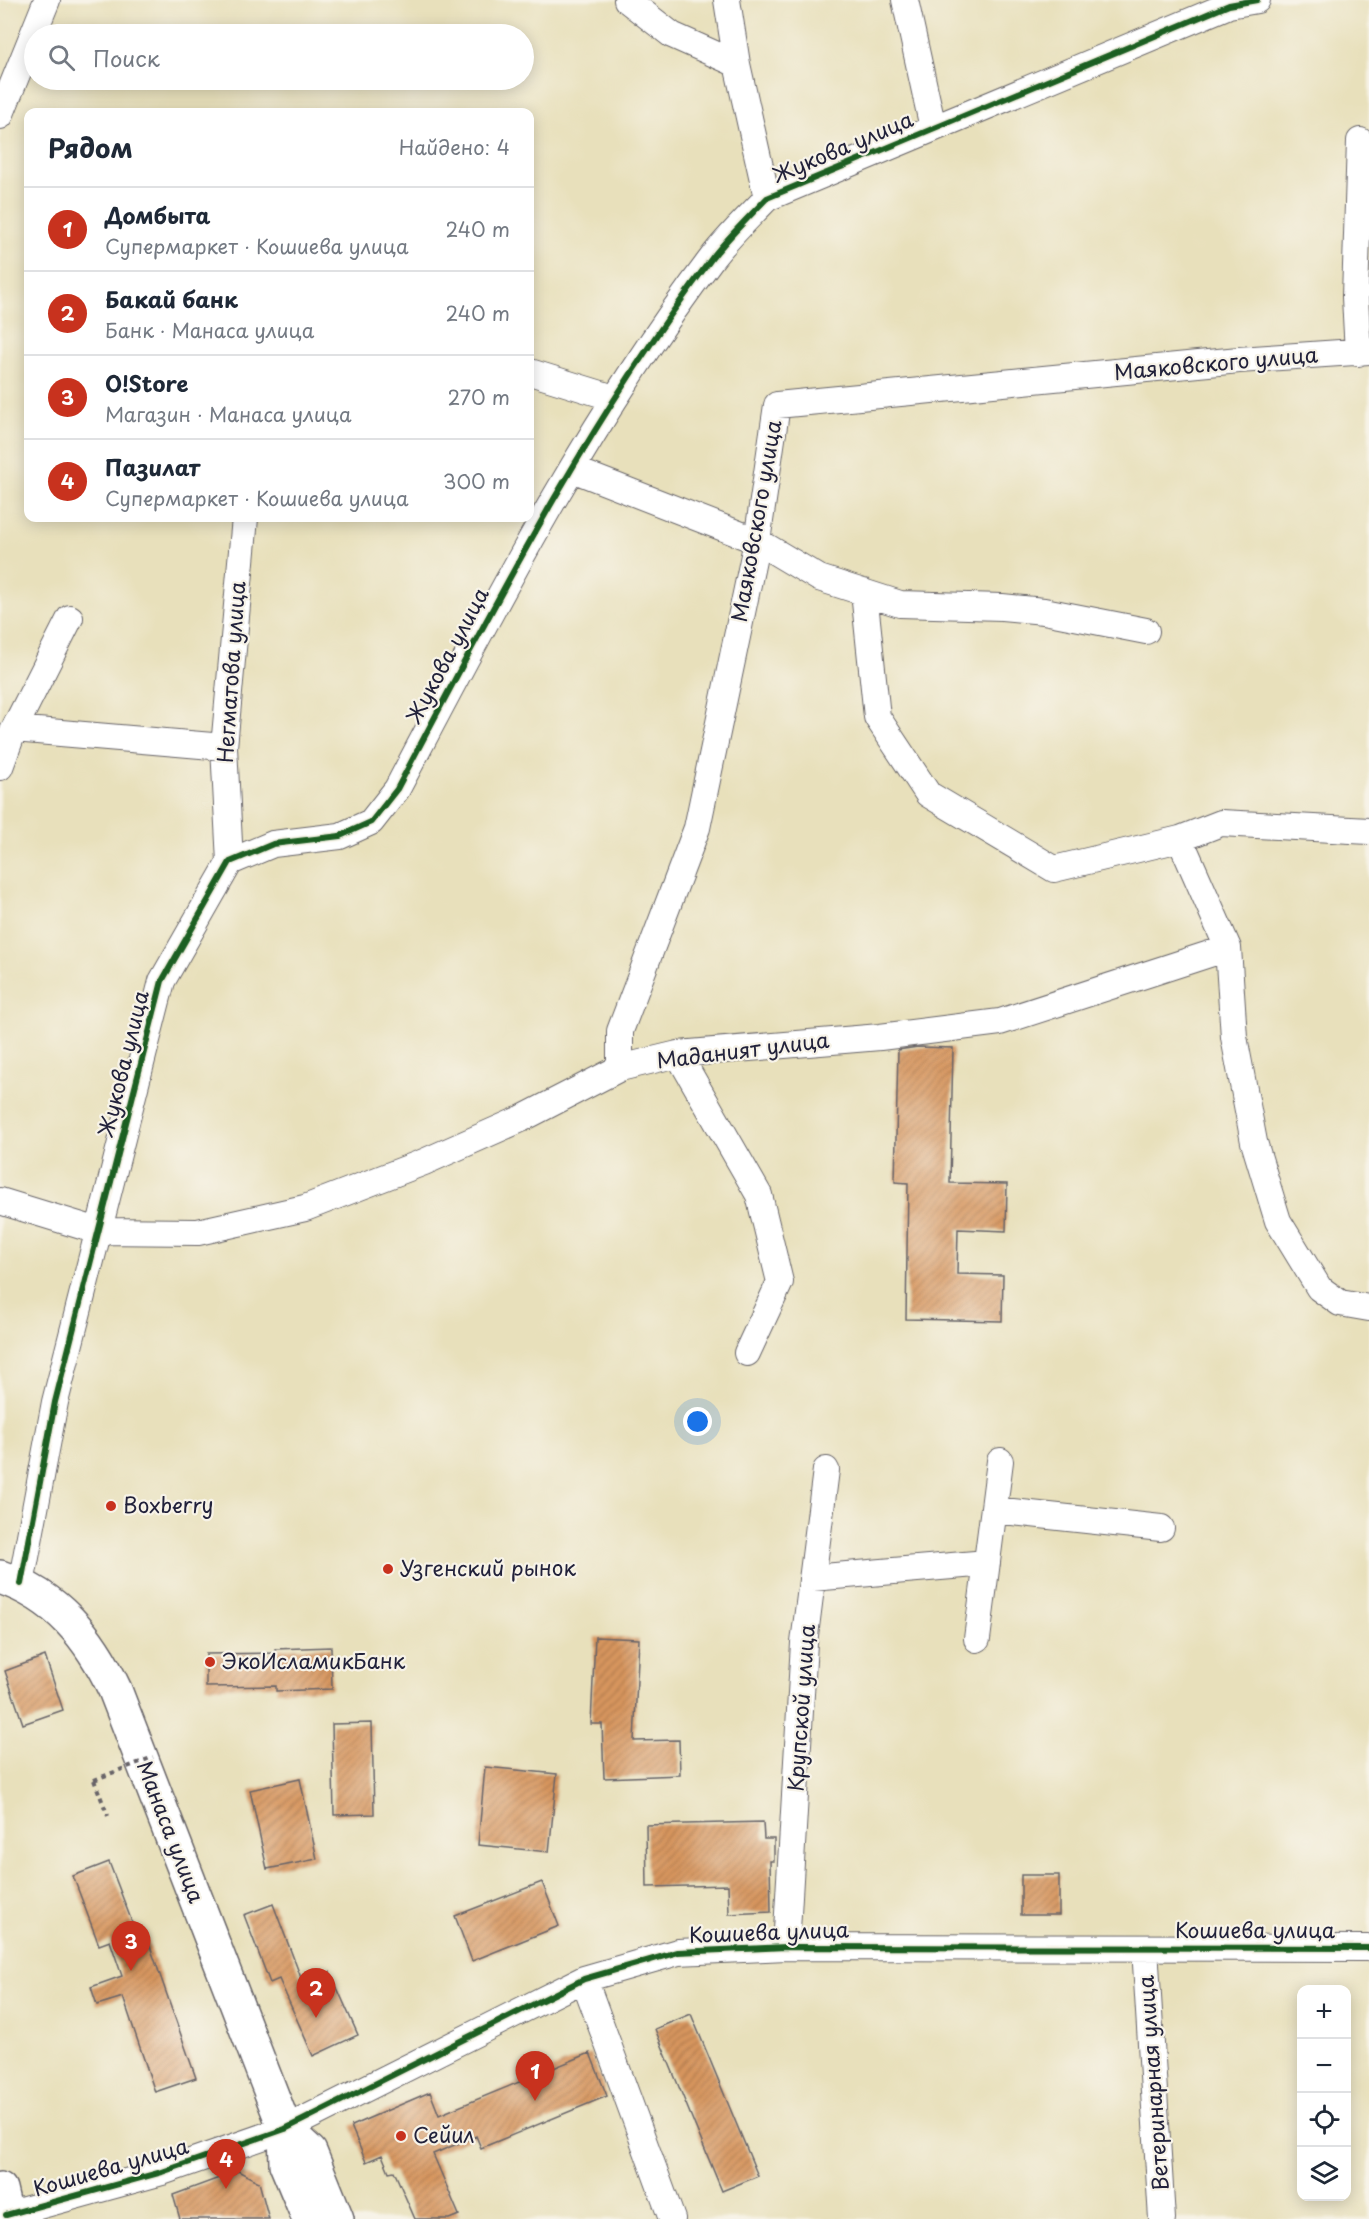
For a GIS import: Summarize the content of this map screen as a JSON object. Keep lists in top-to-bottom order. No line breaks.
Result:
{"streets":{"main road":["Манаса улица"],"street":["Жукова улица","Маяковского улица","Негматова улица","Маданият улица","Крупской улица","Кошиева улица","Ветеринарная улица"]},"crossings":[["Жукова улица","Негматова улица"],["Жукова улица","Маданият улица"],["Жукова улица","Манаса улица"],["Маяковского улица","Маданият улица"],["Крупской улица","Кошиева улица"],["Манаса улица","Кошиева улица"],["Кошиева улица","Ветеринарная улица"]],"places":["Boxberry","Узгенский рынок","ЭкоИсламикБанк","Сейил"],"page":{"search":"Поиск","heading":["Рядом","Найдено: 4"],"list":[{"mark":"1","name":"Домбыта","note":"Супермаркет · Кошиева улица","value":"240 m"},{"mark":"2","name":"Бакай банк","note":"Банк · Манаса улица","value":"240 m"},{"mark":"3","name":"O!Store","note":"Магазин · Манаса улица","value":"270 m"},{"mark":"4","name":"Пазилат","note":"Супермаркет · Кошиева улица","value":"300 m"}],"pins":["3","2","1","4"],"map_buttons":["+","−"]}}
